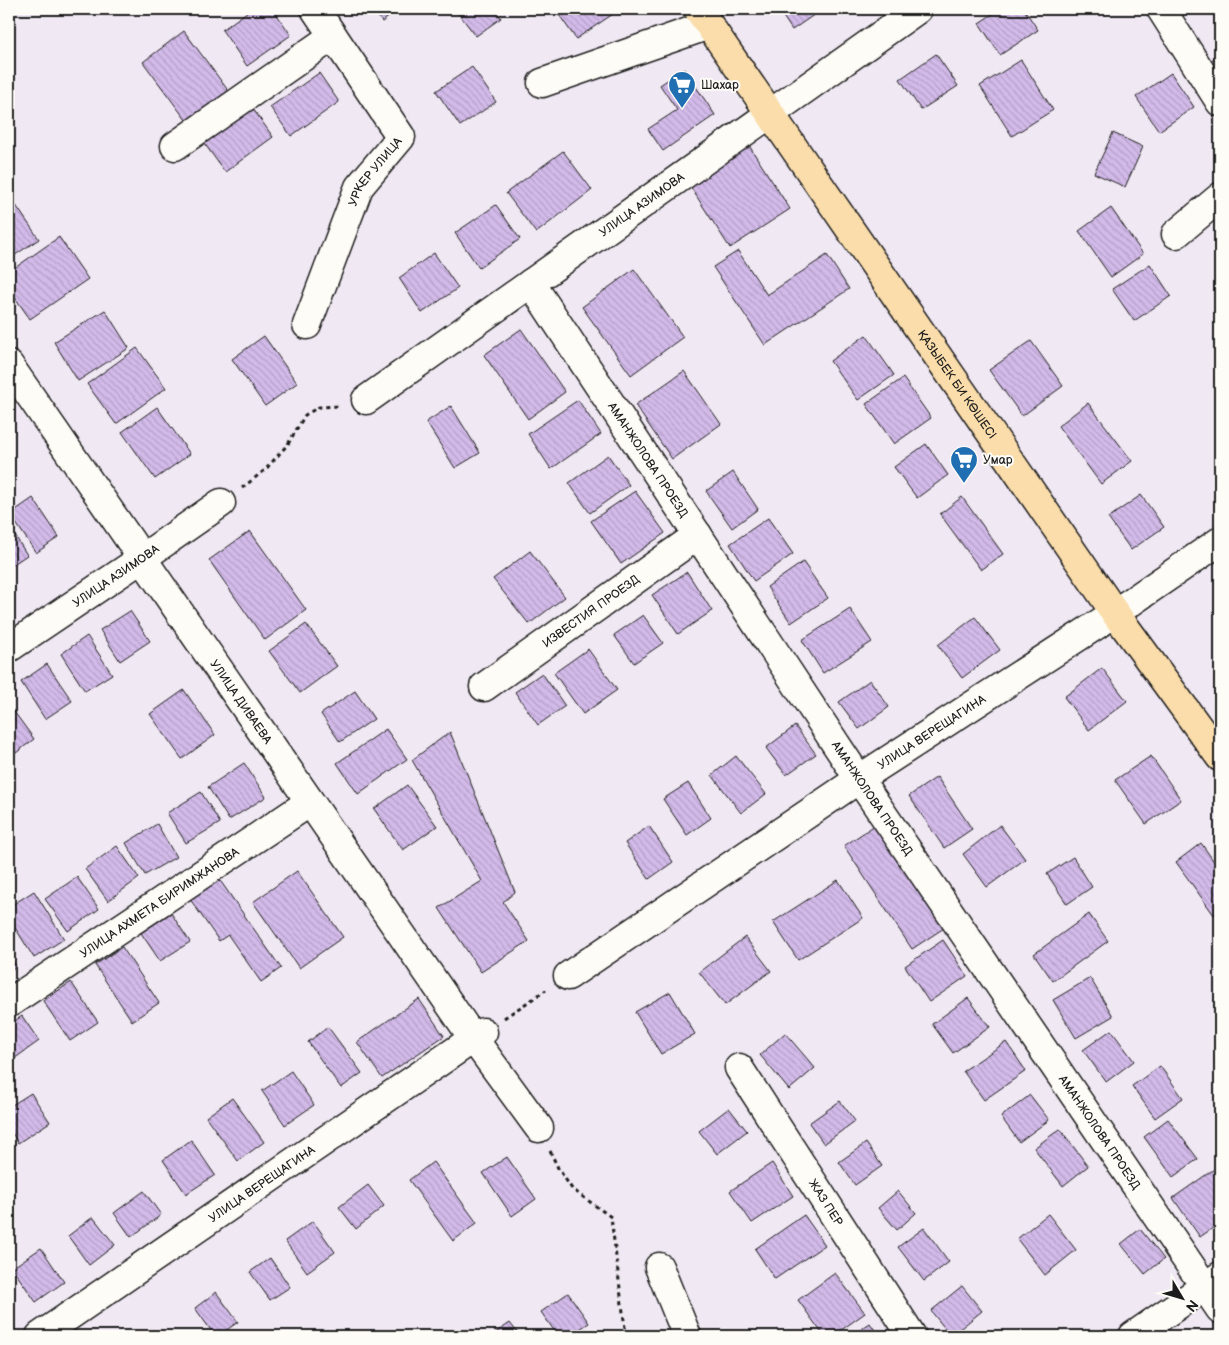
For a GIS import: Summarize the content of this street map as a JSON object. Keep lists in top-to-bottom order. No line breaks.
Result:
{"streets":{"main road":["ҚАЗЫБЕК БИ КӨШЕСІ"],"street":["УРКЕР УЛИЦА","УЛИЦА АЗИМОВА","АМАНЖОЛОВА ПРОЕЗД","ИЗВЕСТИЯ ПРОЕЗД","УЛИЦА ДИВАЕВА","УЛИЦА ВЕРЕЩАГИНА","УЛИЦА АХМЕТА БИРИМЖАНОВА","ЖАЗ ПЕР"]},"crossings":[["УЛИЦА АЗИМОВА","ҚАЗЫБЕК БИ КӨШЕСІ"],["УЛИЦА АЗИМОВА","АМАНЖОЛОВА ПРОЕЗД"],["УЛИЦА АЗИМОВА","УЛИЦА ДИВАЕВА"],["ҚАЗЫБЕК БИ КӨШЕСІ","УЛИЦА ВЕРЕЩАГИНА"],["АМАНЖОЛОВА ПРОЕЗД","ИЗВЕСТИЯ ПРОЕЗД"],["АМАНЖОЛОВА ПРОЕЗД","УЛИЦА ВЕРЕЩАГИНА"],["УЛИЦА ДИВАЕВА","УЛИЦА ВЕРЕЩАГИНА"],["УЛИЦА ДИВАЕВА","УЛИЦА АХМЕТА БИРИМЖАНОВА"]],"places":{"supermarket":["Шахар","Умар"]},"north":"bottom right"}
